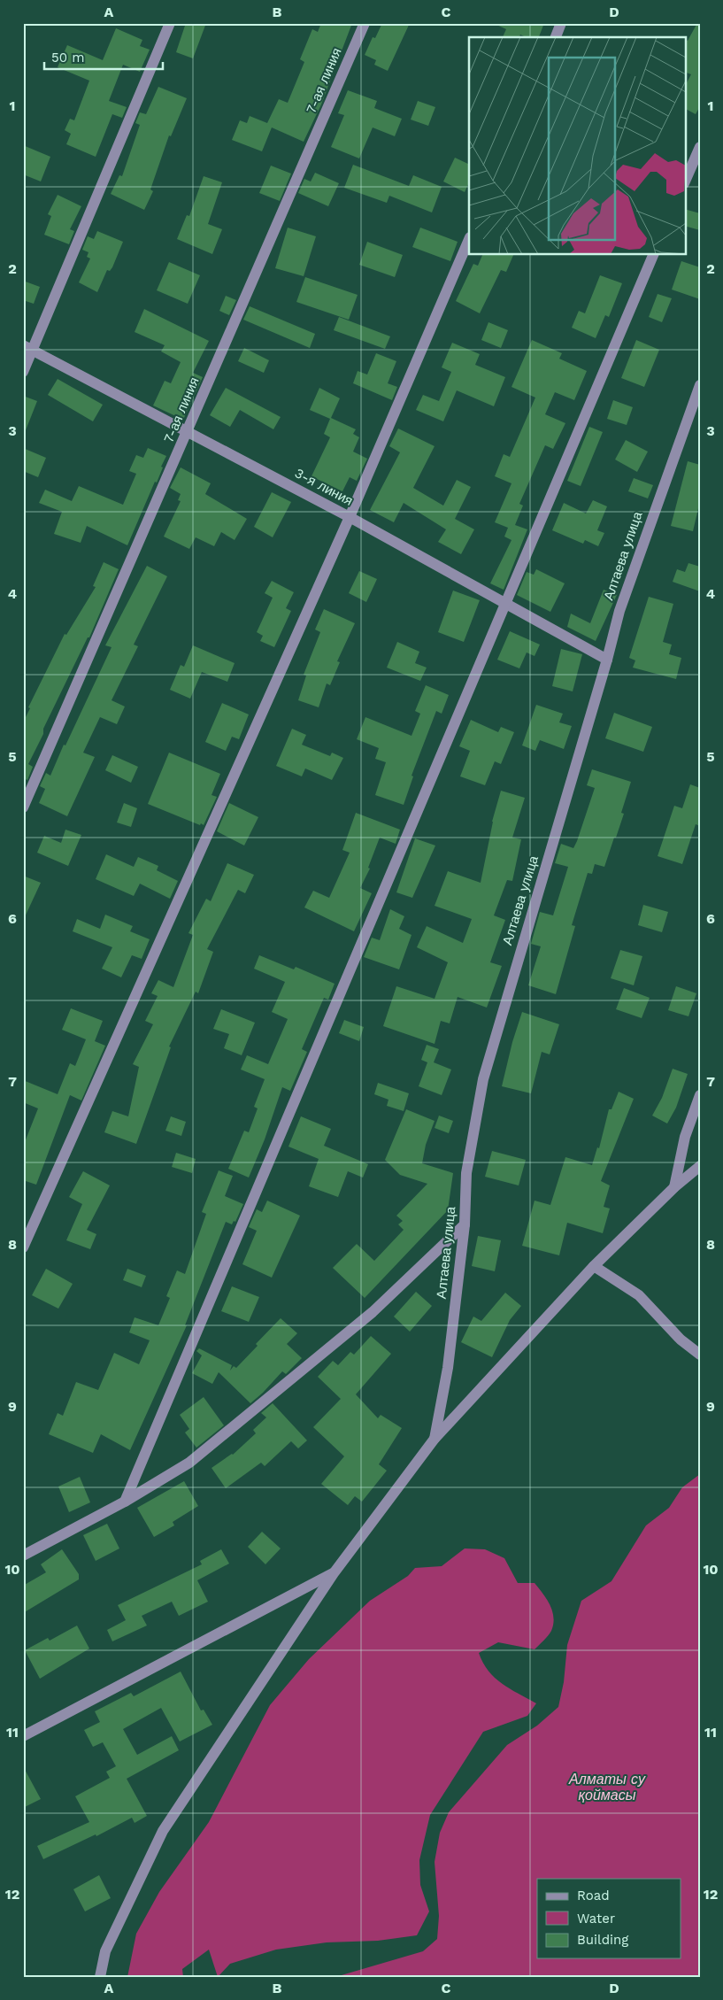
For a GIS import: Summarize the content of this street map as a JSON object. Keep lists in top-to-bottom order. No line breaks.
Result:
{"streets":{"street":["7-ая линия","3-я линия","Алтаева улица"]},"crossings":[["7-ая линия","3-я линия"],["3-я линия","Алтаева улица"]],"water":["Алматы су қоймасы"],"legend":["Road","Water","Building"],"scale_bar":"50 m","grid":{"columns":["A","B","C","D"],"rows":["1","2","3","4","5","6","7","8","9","10","11","12"]}}
